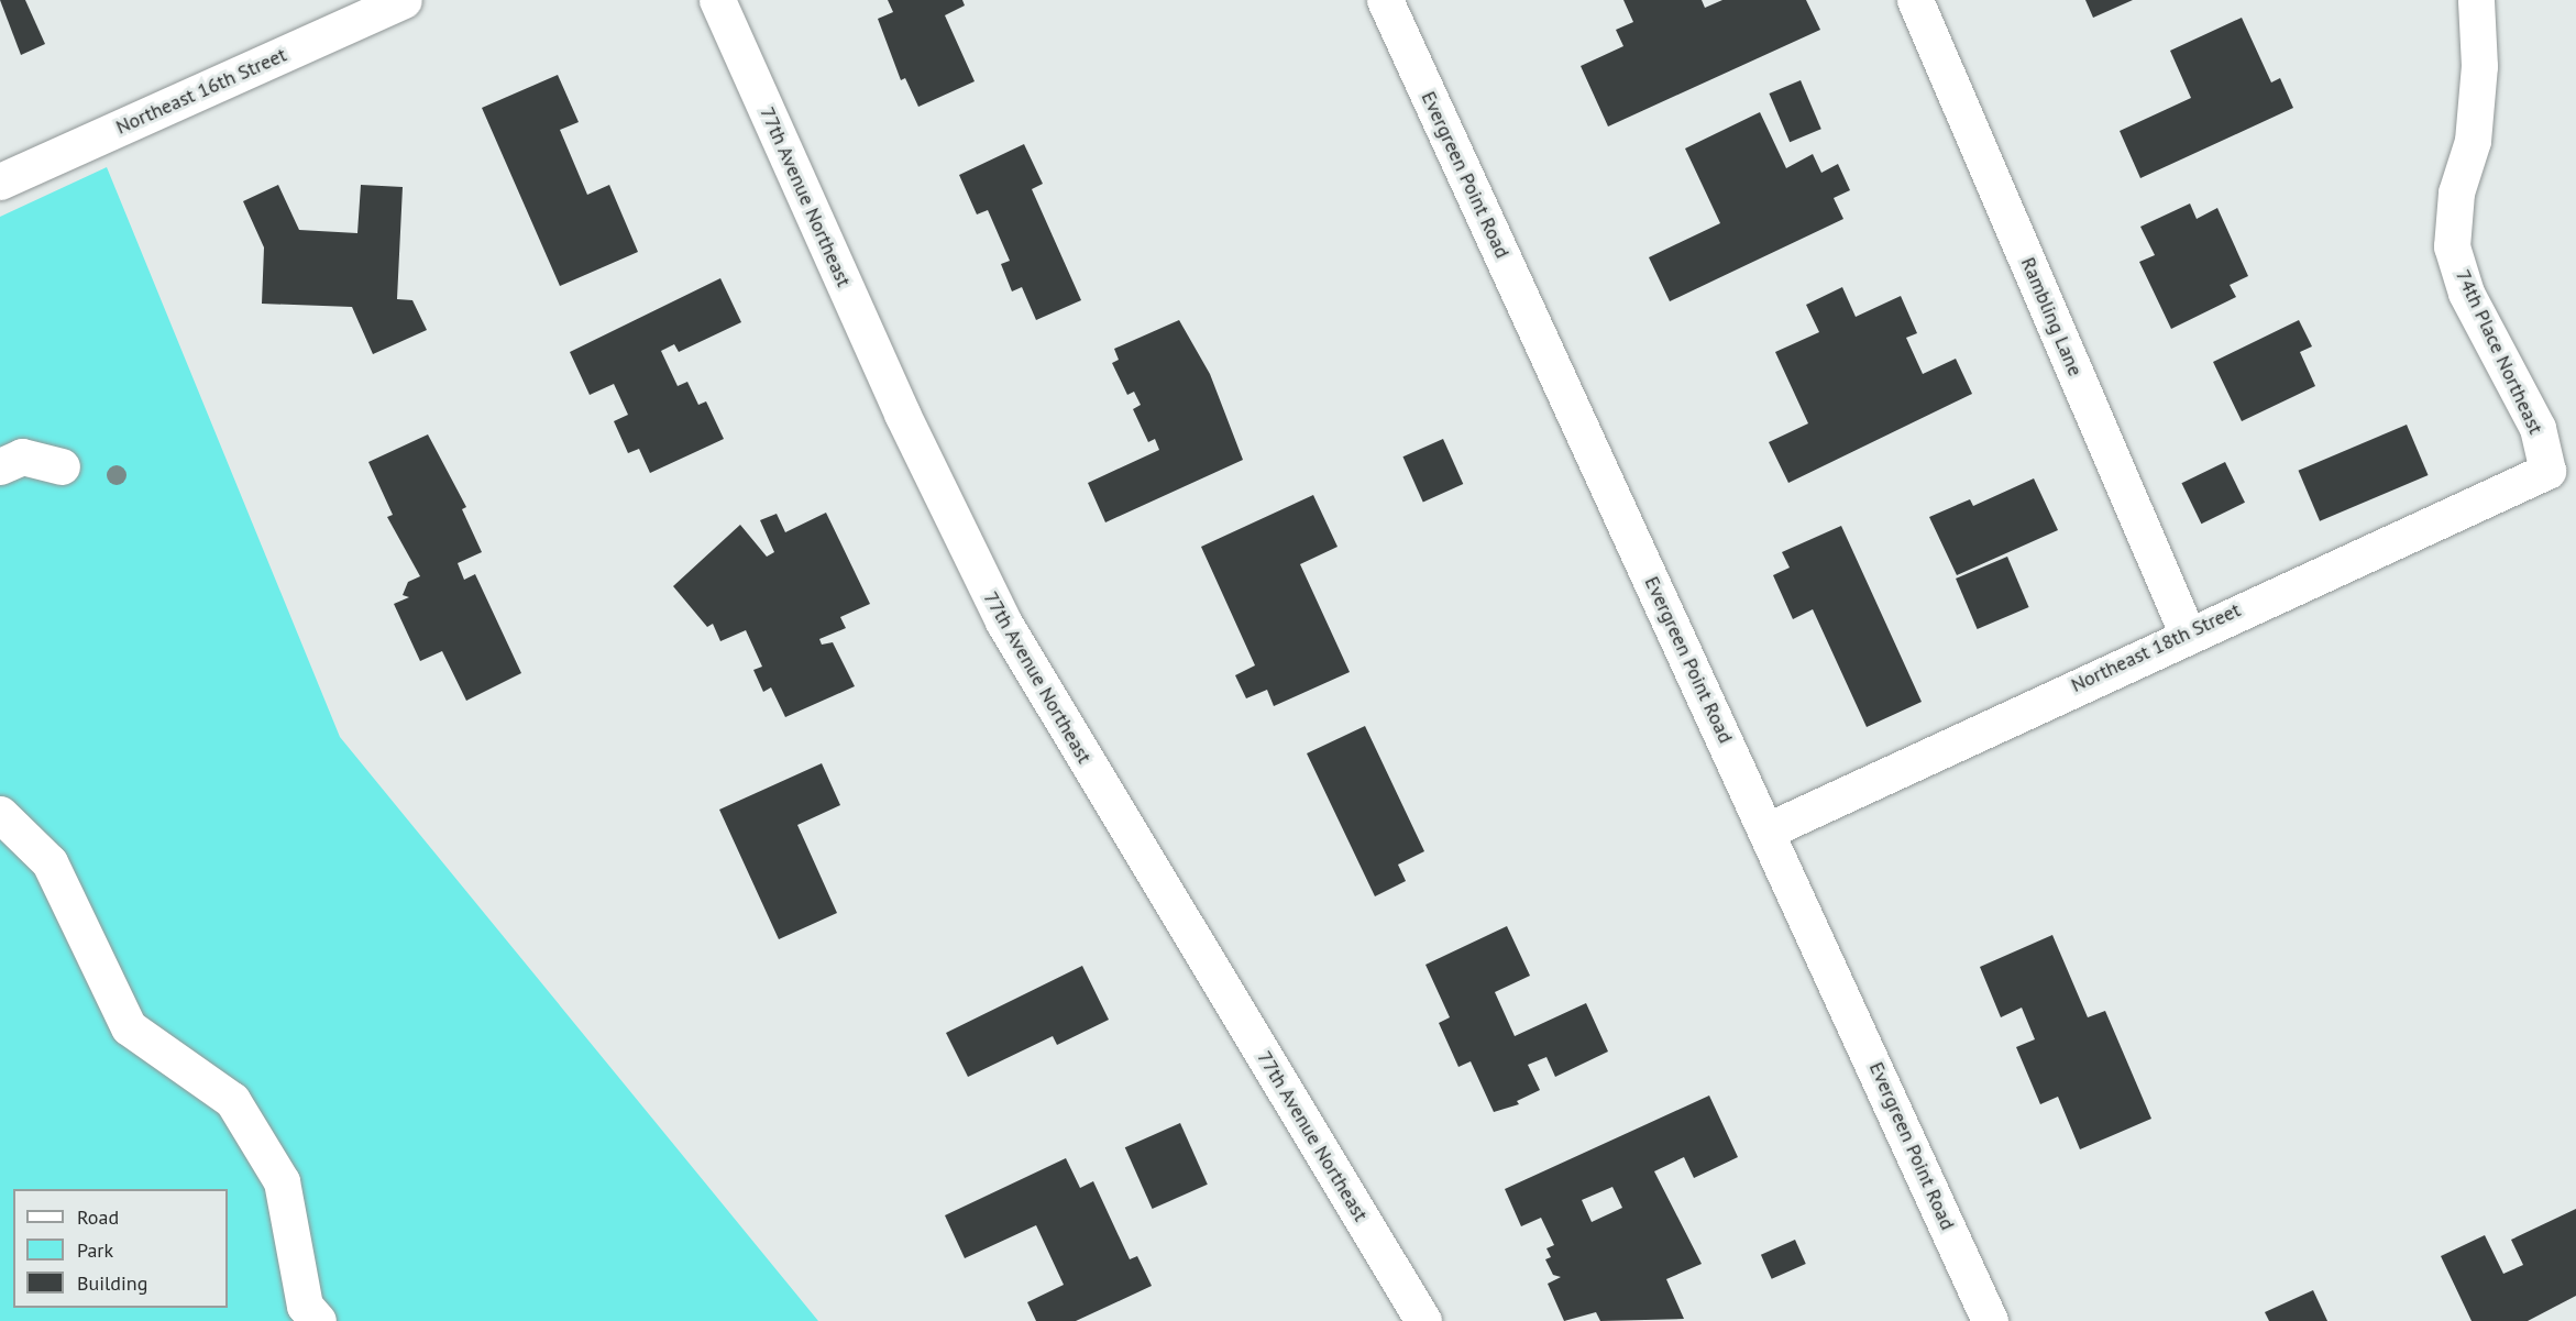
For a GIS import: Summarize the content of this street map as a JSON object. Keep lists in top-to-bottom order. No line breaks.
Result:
{"streets":{"street":["Northeast 16th Street","Evergreen Point Road","77th Avenue Northeast","Rambling Lane","74th Place Northeast","Northeast 18th Street"]},"crossings":[["Evergreen Point Road","Northeast 18th Street"],["Rambling Lane","Northeast 18th Street"],["74th Place Northeast","Northeast 18th Street"]],"legend":["Road","Park","Building"]}
